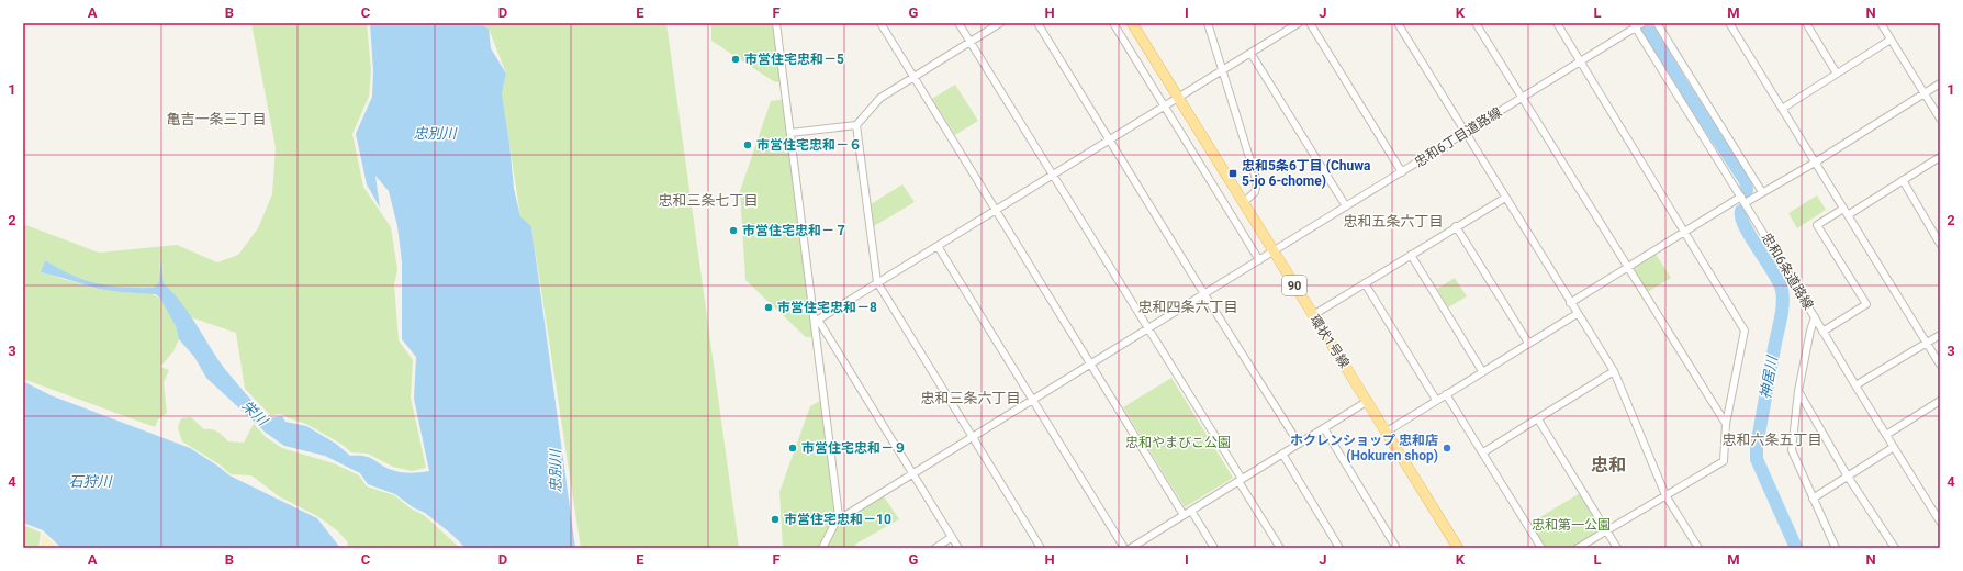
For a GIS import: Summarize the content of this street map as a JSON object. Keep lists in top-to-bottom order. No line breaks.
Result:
{"streets":{"main road":["90","環状1号線"],"street":["忠和6丁目道路線","忠和6条道路線"]},"crossings":[["忠和6丁目道路線","忠和6条道路線"],["忠和6丁目道路線","環状1号線"]],"districts":["亀吉一条三丁目","忠和三条七丁目","忠和五条六丁目","忠和四条六丁目","忠和三条六丁目","忠和六条五丁目","忠和"],"water":["忠別川","神居川","栄川","石狩川"],"parks":["忠和やまびこ公園","忠和第一公園"],"places":{"other":["市営住宅忠和－5","市営住宅忠和－６","市営住宅忠和－７","市営住宅忠和－8","市営住宅忠和－９","ホクレンショップ 忠和店 (Hokuren shop)","市営住宅忠和－10"],"transit":["忠和5条6丁目 (Chuwa 5-jo 6-chome)"]},"grid":{"columns":["A","B","C","D","E","F","G","H","I","J","K","L","M","N"],"rows":["1","2","3","4"]}}
